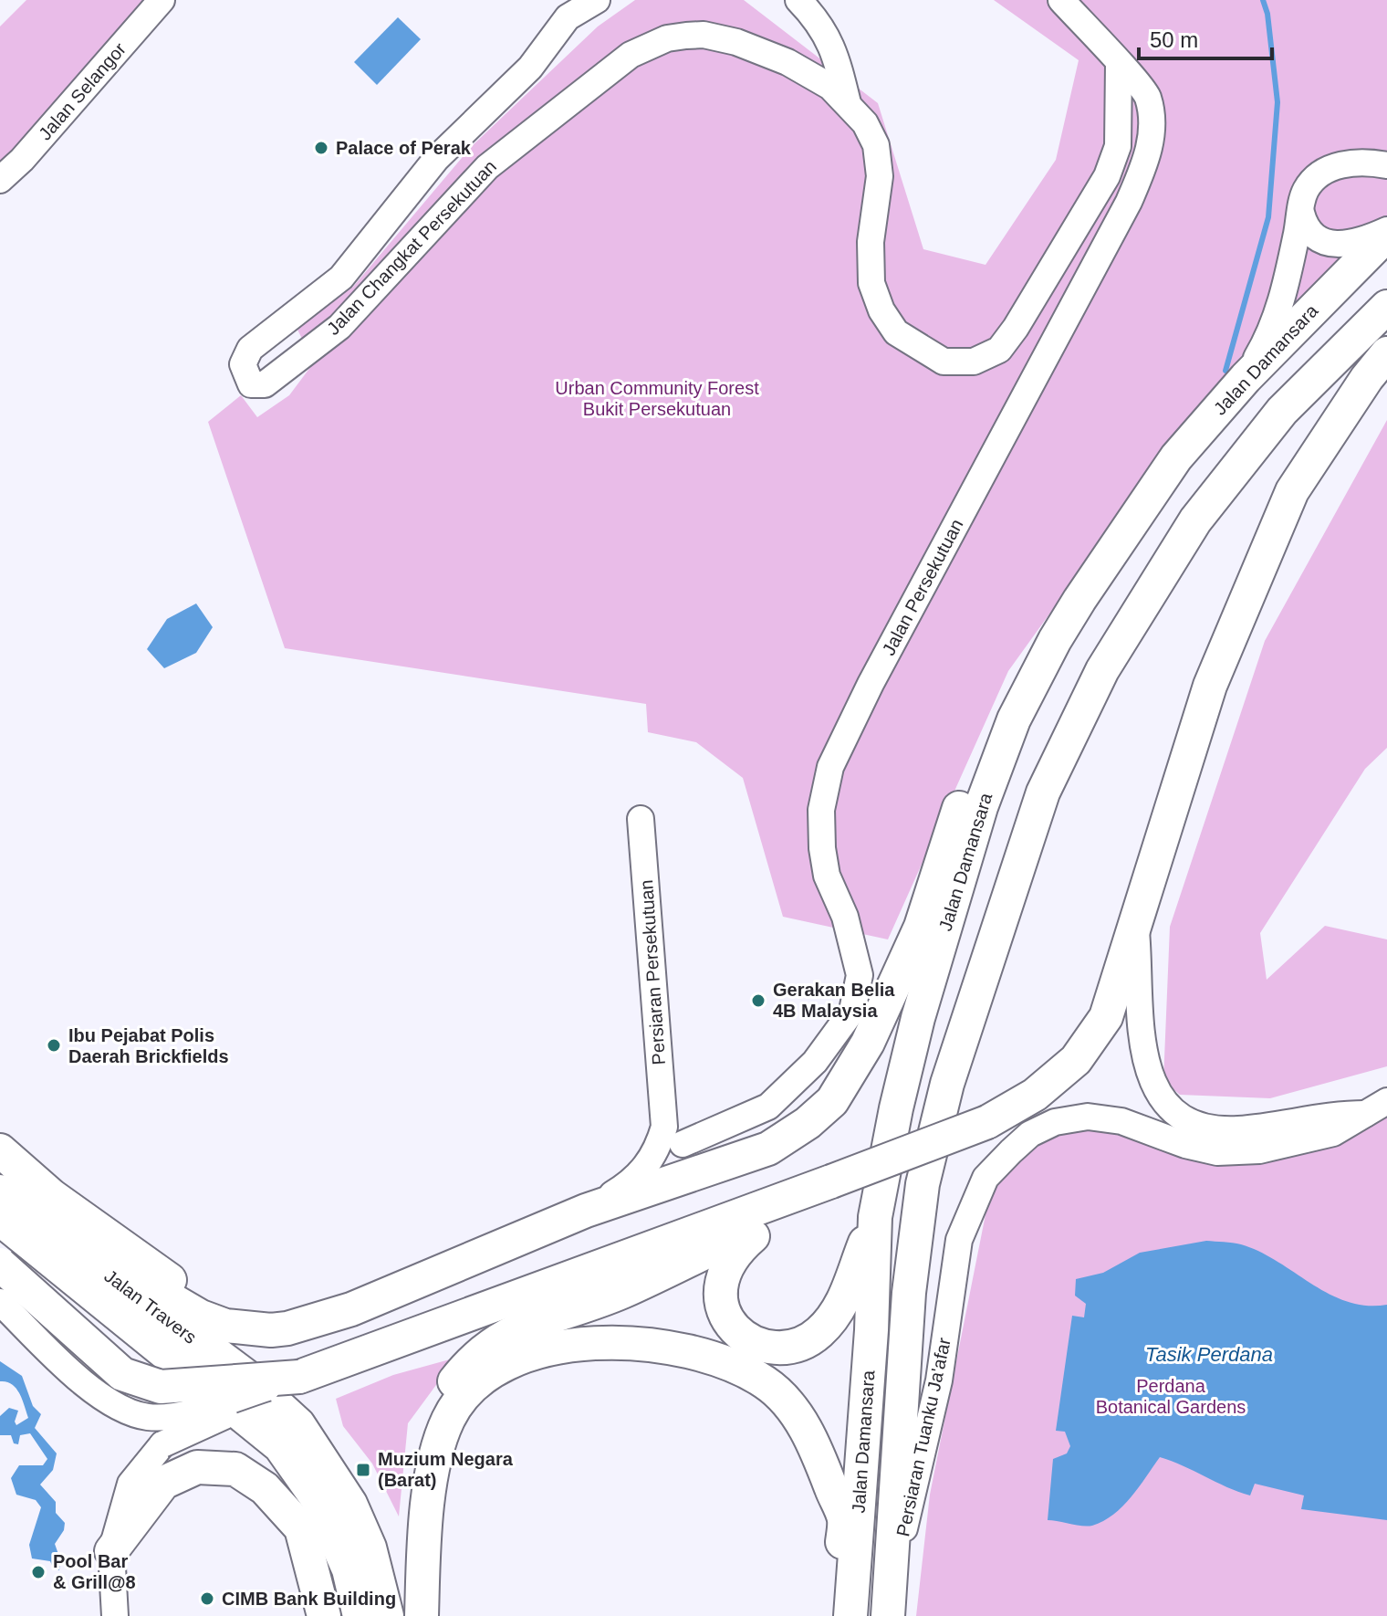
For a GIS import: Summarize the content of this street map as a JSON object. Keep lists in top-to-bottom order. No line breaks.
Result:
{"streets":{"main road":["Jalan Damansara","Jalan Travers"],"street":["Jalan Selangor","Jalan Changkat Persekutuan","Jalan Persekutuan","Persiaran Persekutuan","Persiaran Tuanku Ja'afar"]},"crossings":[["Jalan Changkat Persekutuan","Jalan Persekutuan"],["Jalan Damansara","Persiaran Tuanku Ja'afar"],["Jalan Persekutuan","Persiaran Persekutuan"]],"water":["Tasik Perdana"],"parks":["Urban Community Forest Bukit Persekutuan","Perdana Botanical Gardens"],"places":{"other":["Palace of Perak","Gerakan Belia 4B Malaysia","Ibu Pejabat Polis Daerah Brickfields","Pool Bar & Grill@8","CIMB Bank Building"],"transit":["Muzium Negara (Barat)"]},"scale_bar":"50 m"}
